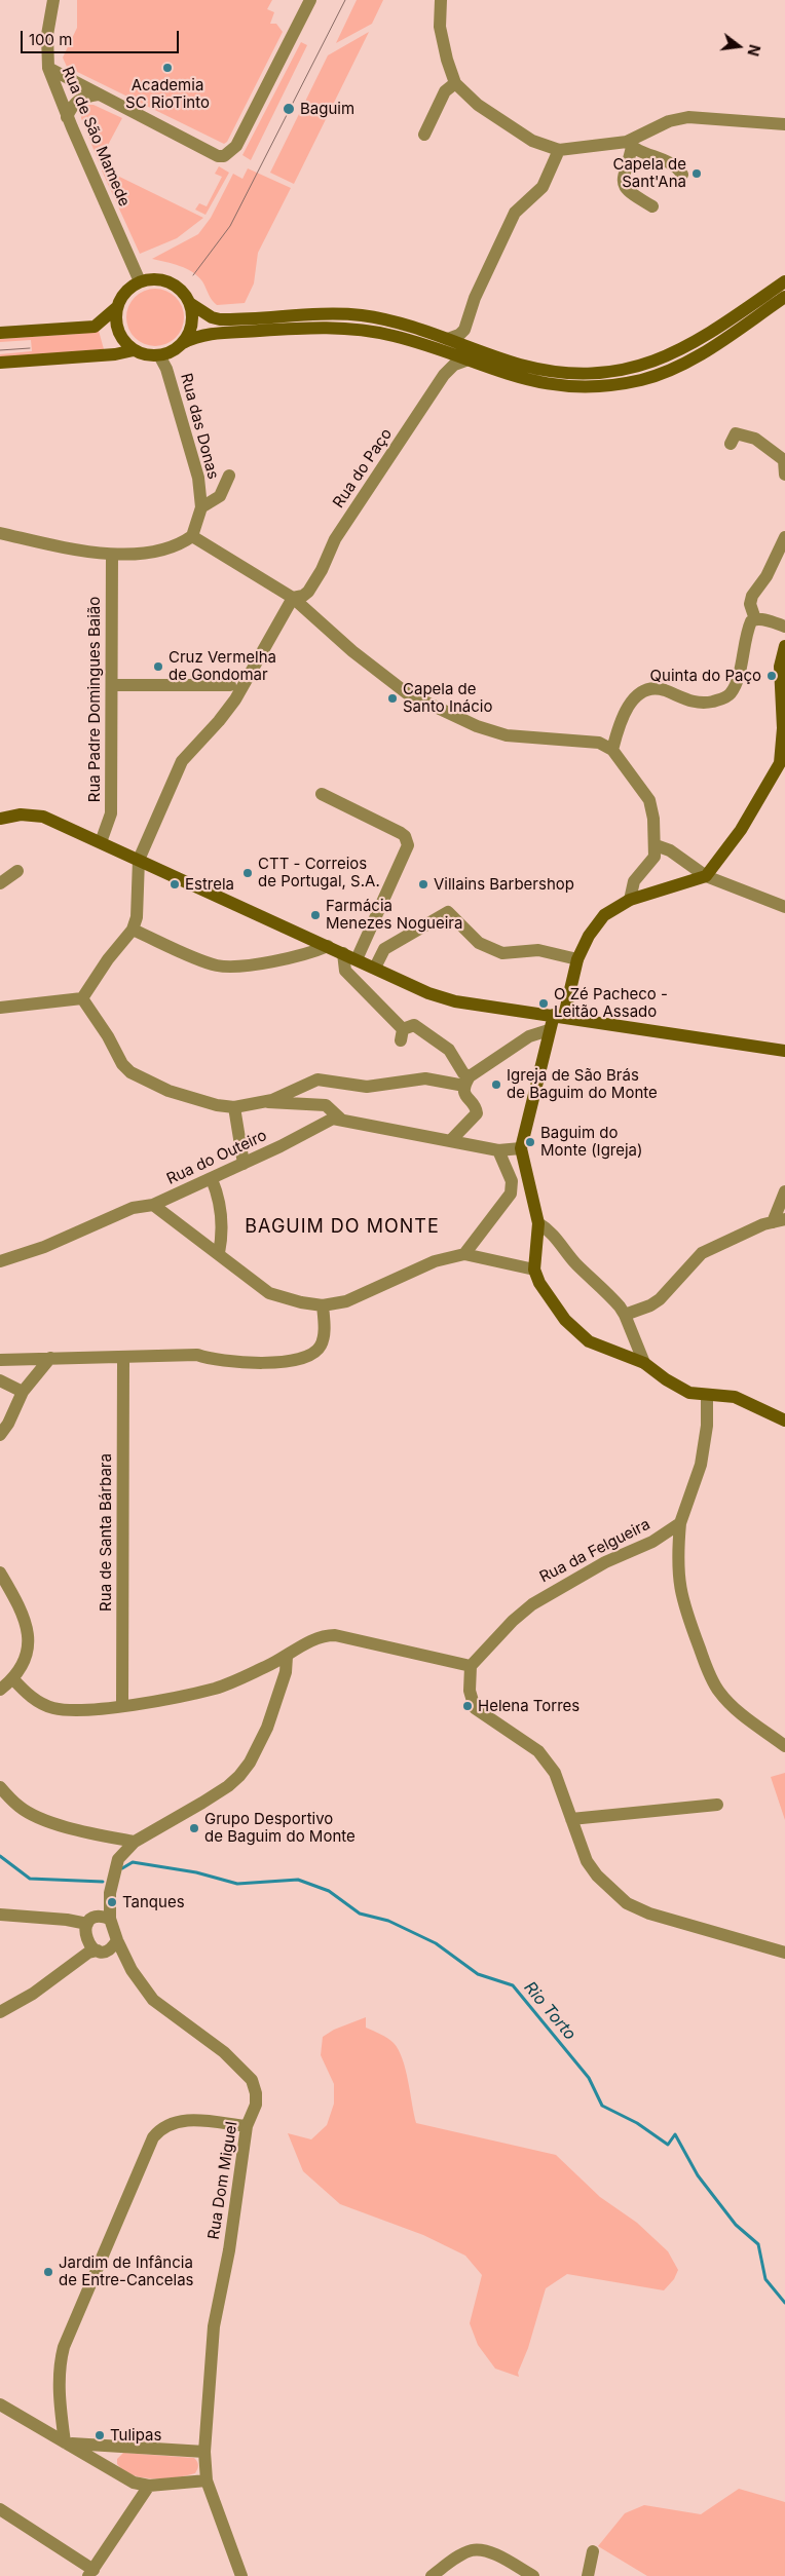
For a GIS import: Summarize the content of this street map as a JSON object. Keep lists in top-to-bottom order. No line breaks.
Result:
{"streets":{"street":["Rua de São Mamede","Rua das Donas","Rua do Paço","Rua Padre Domingues Baião","Rua do Outeiro","Rua de Santa Bárbara","Rua da Felgueira","Rua Dom Miguel"]},"crossings":[["Rua de São Mamede","Rua das Donas"]],"districts":["BAGUIM DO MONTE"],"water":["Rio Torto"],"places":["Academia SC RioTinto","Baguim","Capela de Sant'Ana","Cruz Vermelha de Gondomar","Quinta do Paço","Capela de Santo Inácio","CTT - Correios de Portugal, S.A.","Estrela","Villains Barbershop","Farmácia Menezes Nogueira","O Zé Pacheco - Leitão Assado","Igreja de São Brás de Baguim do Monte","Baguim do Monte (Igreja)","Helena Torres","Grupo Desportivo de Baguim do Monte","Tanques","Jardim de Infância de Entre-Cancelas","Tulipas"],"scale_bar":"100 m","north":"right"}
